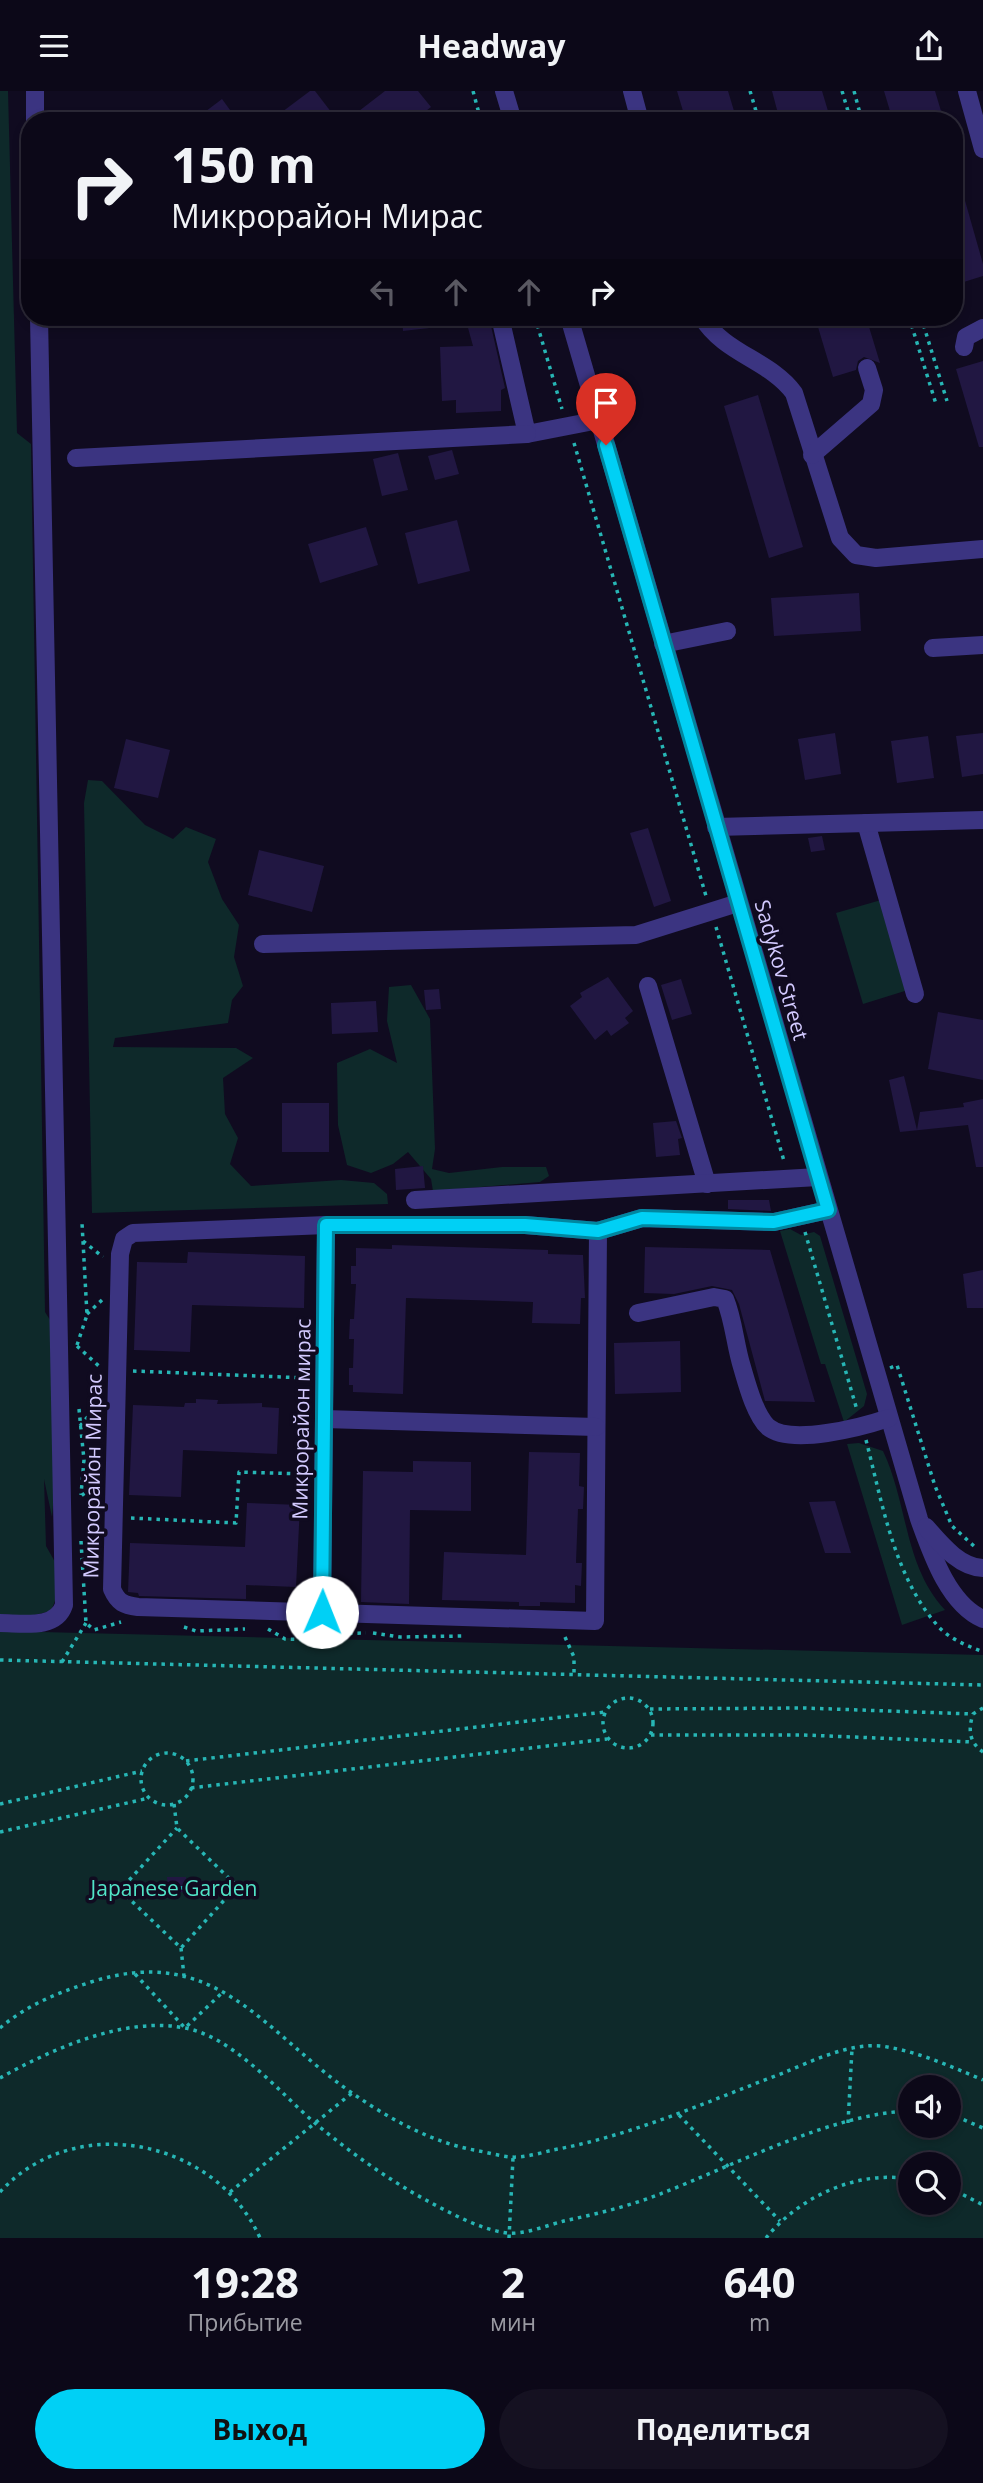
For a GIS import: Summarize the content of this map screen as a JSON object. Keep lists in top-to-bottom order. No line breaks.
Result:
{"streets":{"street":["Sadykov Street","Микрорайон мирас","Микрорайон Мирас"]},"crossings":[["Sadykov Street","Микрорайон Мирас"],["Микрорайон мирас","Микрорайон Мирас"]],"parks":["Japanese Garden"],"page":{"header":"Headway","turn":["150 m","Микрорайон Мирас"],"eta":["19:28","Прибытие","2","мин","640","m"],"buttons":["Выход","Поделиться"]}}
